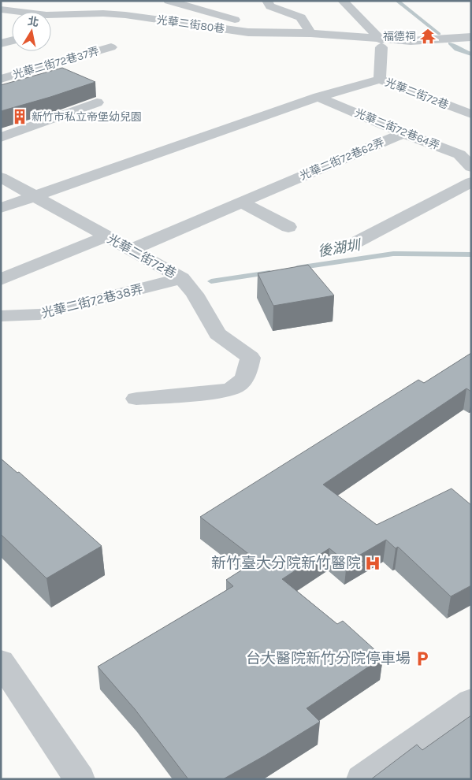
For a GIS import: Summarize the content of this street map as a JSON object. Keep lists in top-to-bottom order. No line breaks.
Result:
{"streets":{"street":["光華二街80巷","光華二街72巷37弄","光華二街72巷","光華二街72巷64弄","光華二街72巷62弄","光華二街72巷38弄"]},"crossings":[["光華二街80巷","光華二街72巷"],["光華二街72巷","光華二街72巷64弄"],["光華二街72巷","光華二街72巷62弄"],["光華二街72巷","光華二街72巷38弄"],["光華二街72巷64弄","光華二街72巷62弄"]],"water":["後湖圳"],"places":{"temple":["福德祠"],"building":["新竹市私立帝堡幼兒園"],"hospital":["新竹臺大分院新竹醫院"],"parking":["台大醫院新竹分院停車場"]},"north":"top"}
